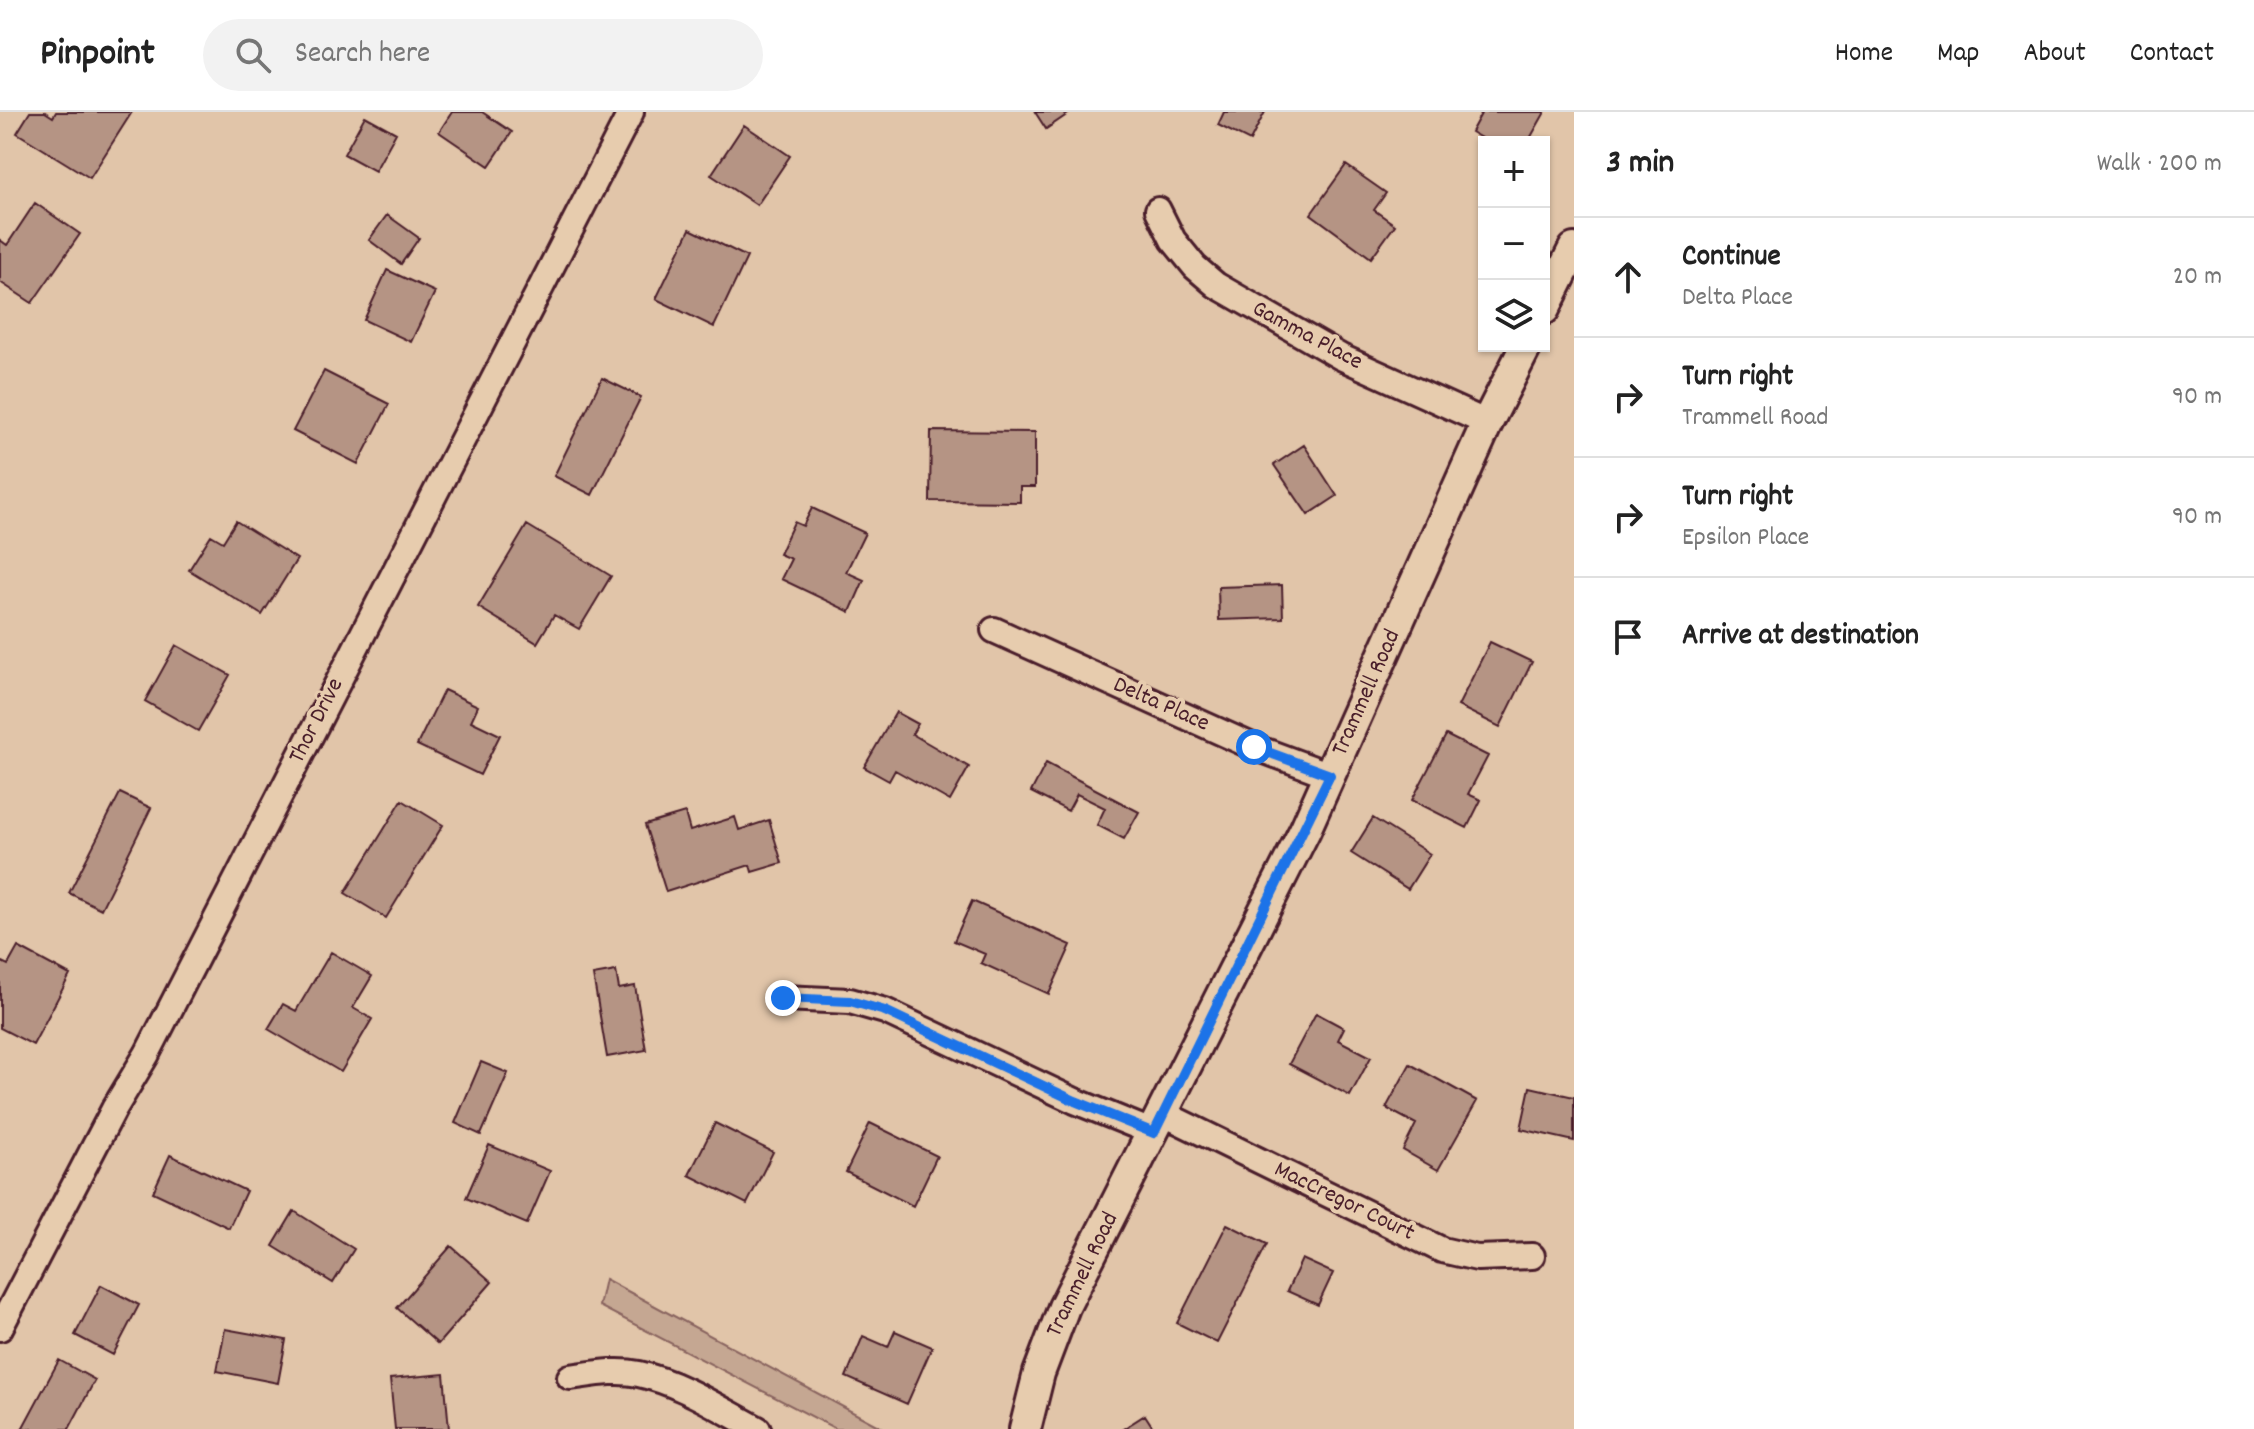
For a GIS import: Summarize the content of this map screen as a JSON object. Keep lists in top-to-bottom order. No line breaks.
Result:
{"streets":{"street":["Gamma Place","Trammell Road","Delta Place","Thor Drive","MacCregor Court"]},"crossings":[["Gamma Place","Trammell Road"],["Trammell Road","Delta Place"],["Trammell Road","MacCregor Court"]],"page":{"header":"Pinpoint","search":"Search here","nav":["Home","Map","About","Contact"],"heading":["3 min","Walk · 200 m"],"map_buttons":["+","−"],"list":[["Continue","Delta Place","20 m"],["Turn right","Trammell Road","90 m"],["Turn right","Epsilon Place","90 m"],"Arrive at destination"]}}
